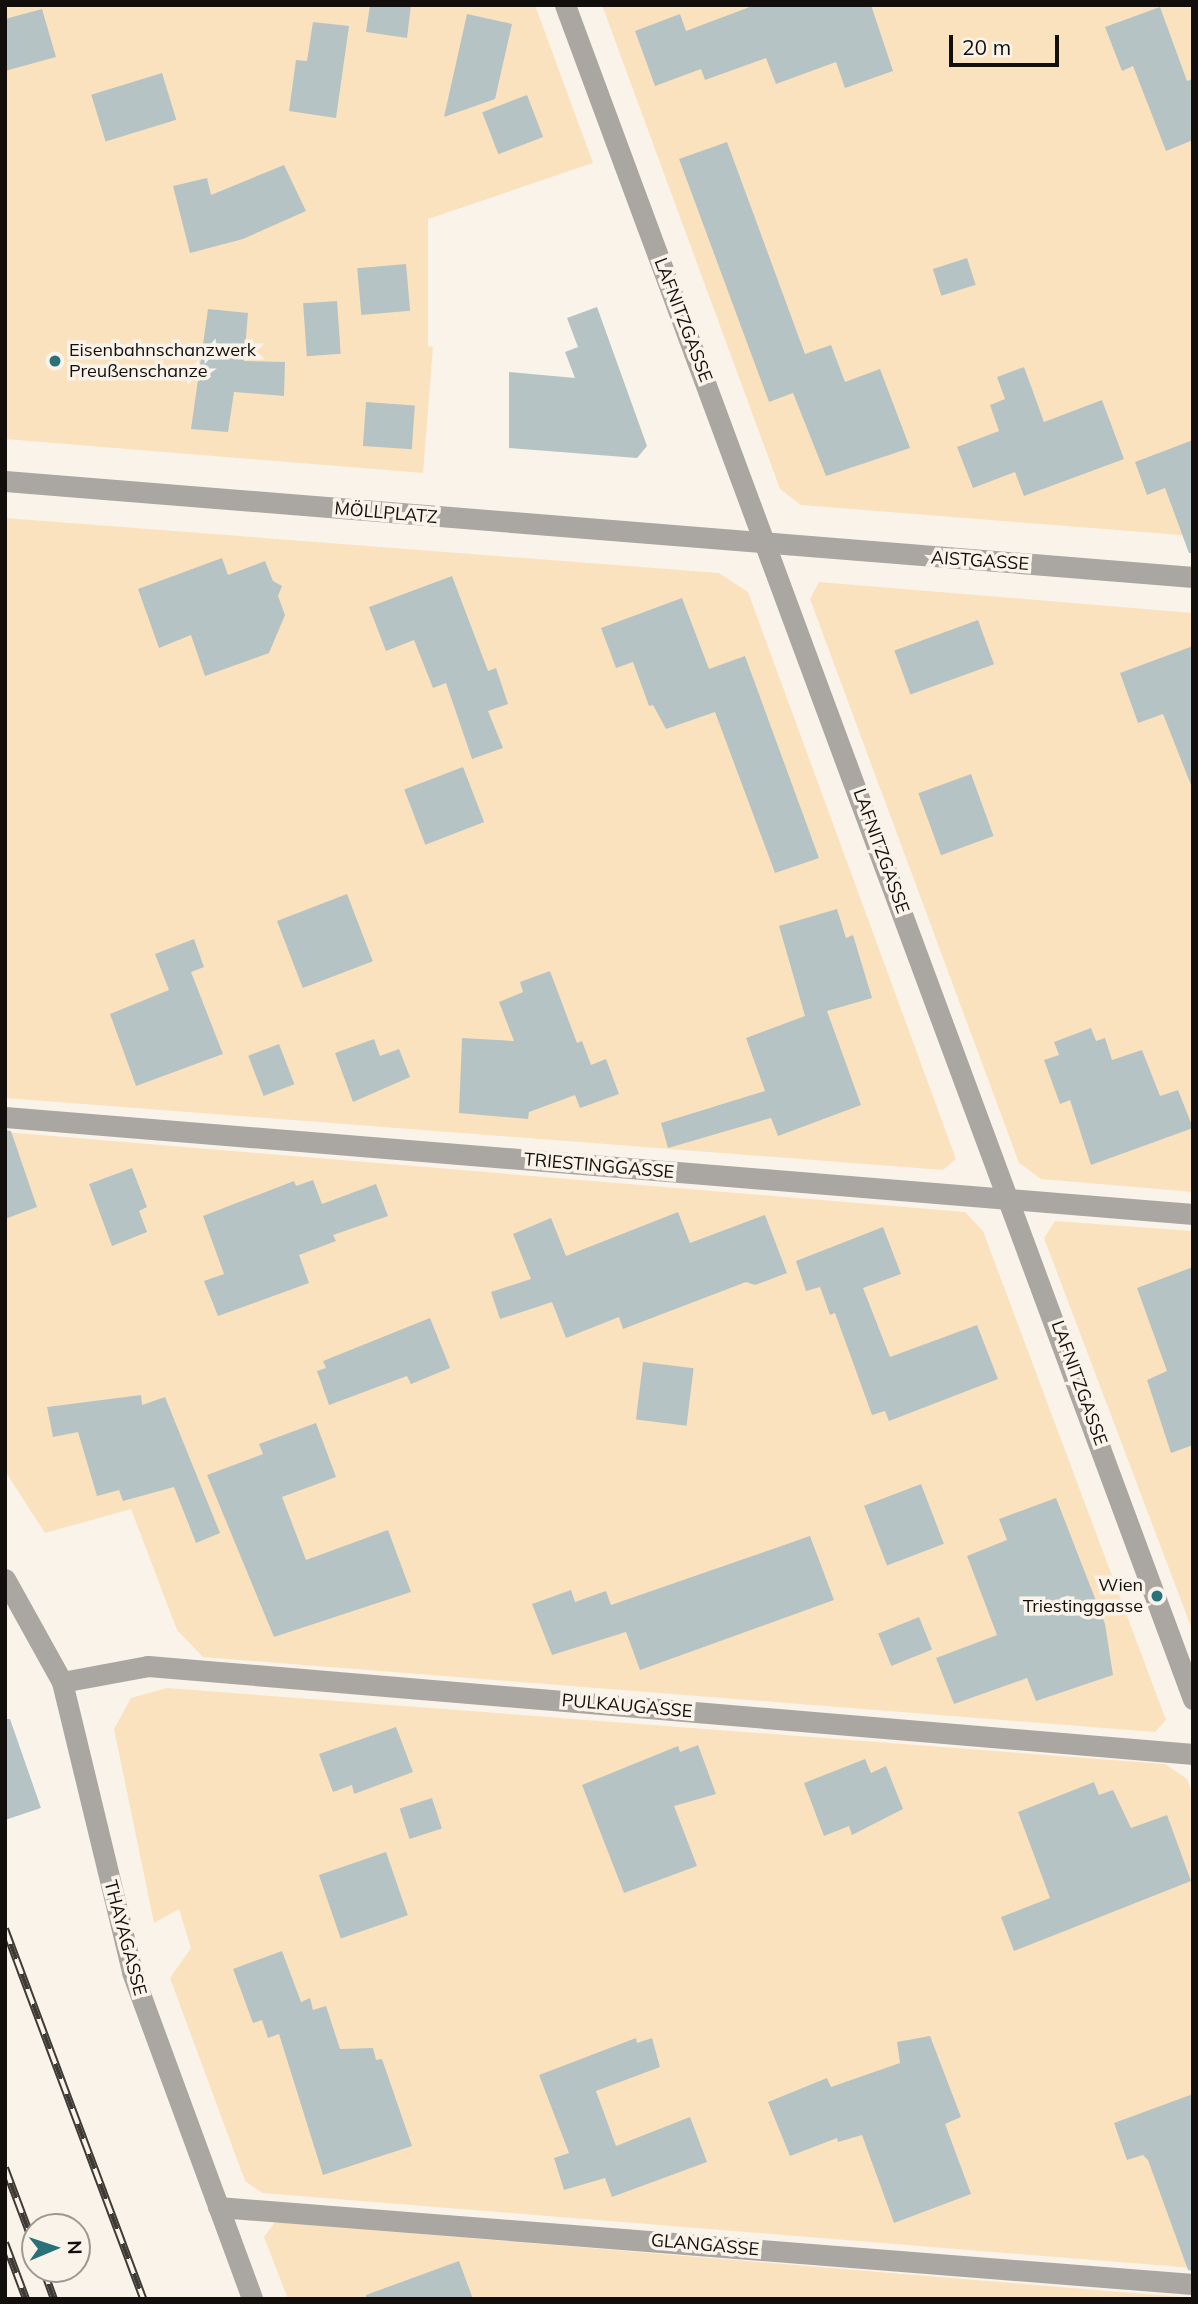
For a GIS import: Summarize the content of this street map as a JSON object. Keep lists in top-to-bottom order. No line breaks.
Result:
{"streets":{"street":["LAFNITZGASSE","MÖLLPLATZ","AISTGASSE","TRIESTINGGASSE","PULKAUGASSE","THAYAGASSE","GLANGASSE"]},"crossings":[["LAFNITZGASSE","MÖLLPLATZ"],["LAFNITZGASSE","AISTGASSE"],["LAFNITZGASSE","TRIESTINGGASSE"],["MÖLLPLATZ","AISTGASSE"],["PULKAUGASSE","THAYAGASSE"],["THAYAGASSE","GLANGASSE"]],"places":["Eisenbahnschanzwerk Preußenschanze","Wien Triestinggasse"],"scale_bar":"20 m","north":"right"}
